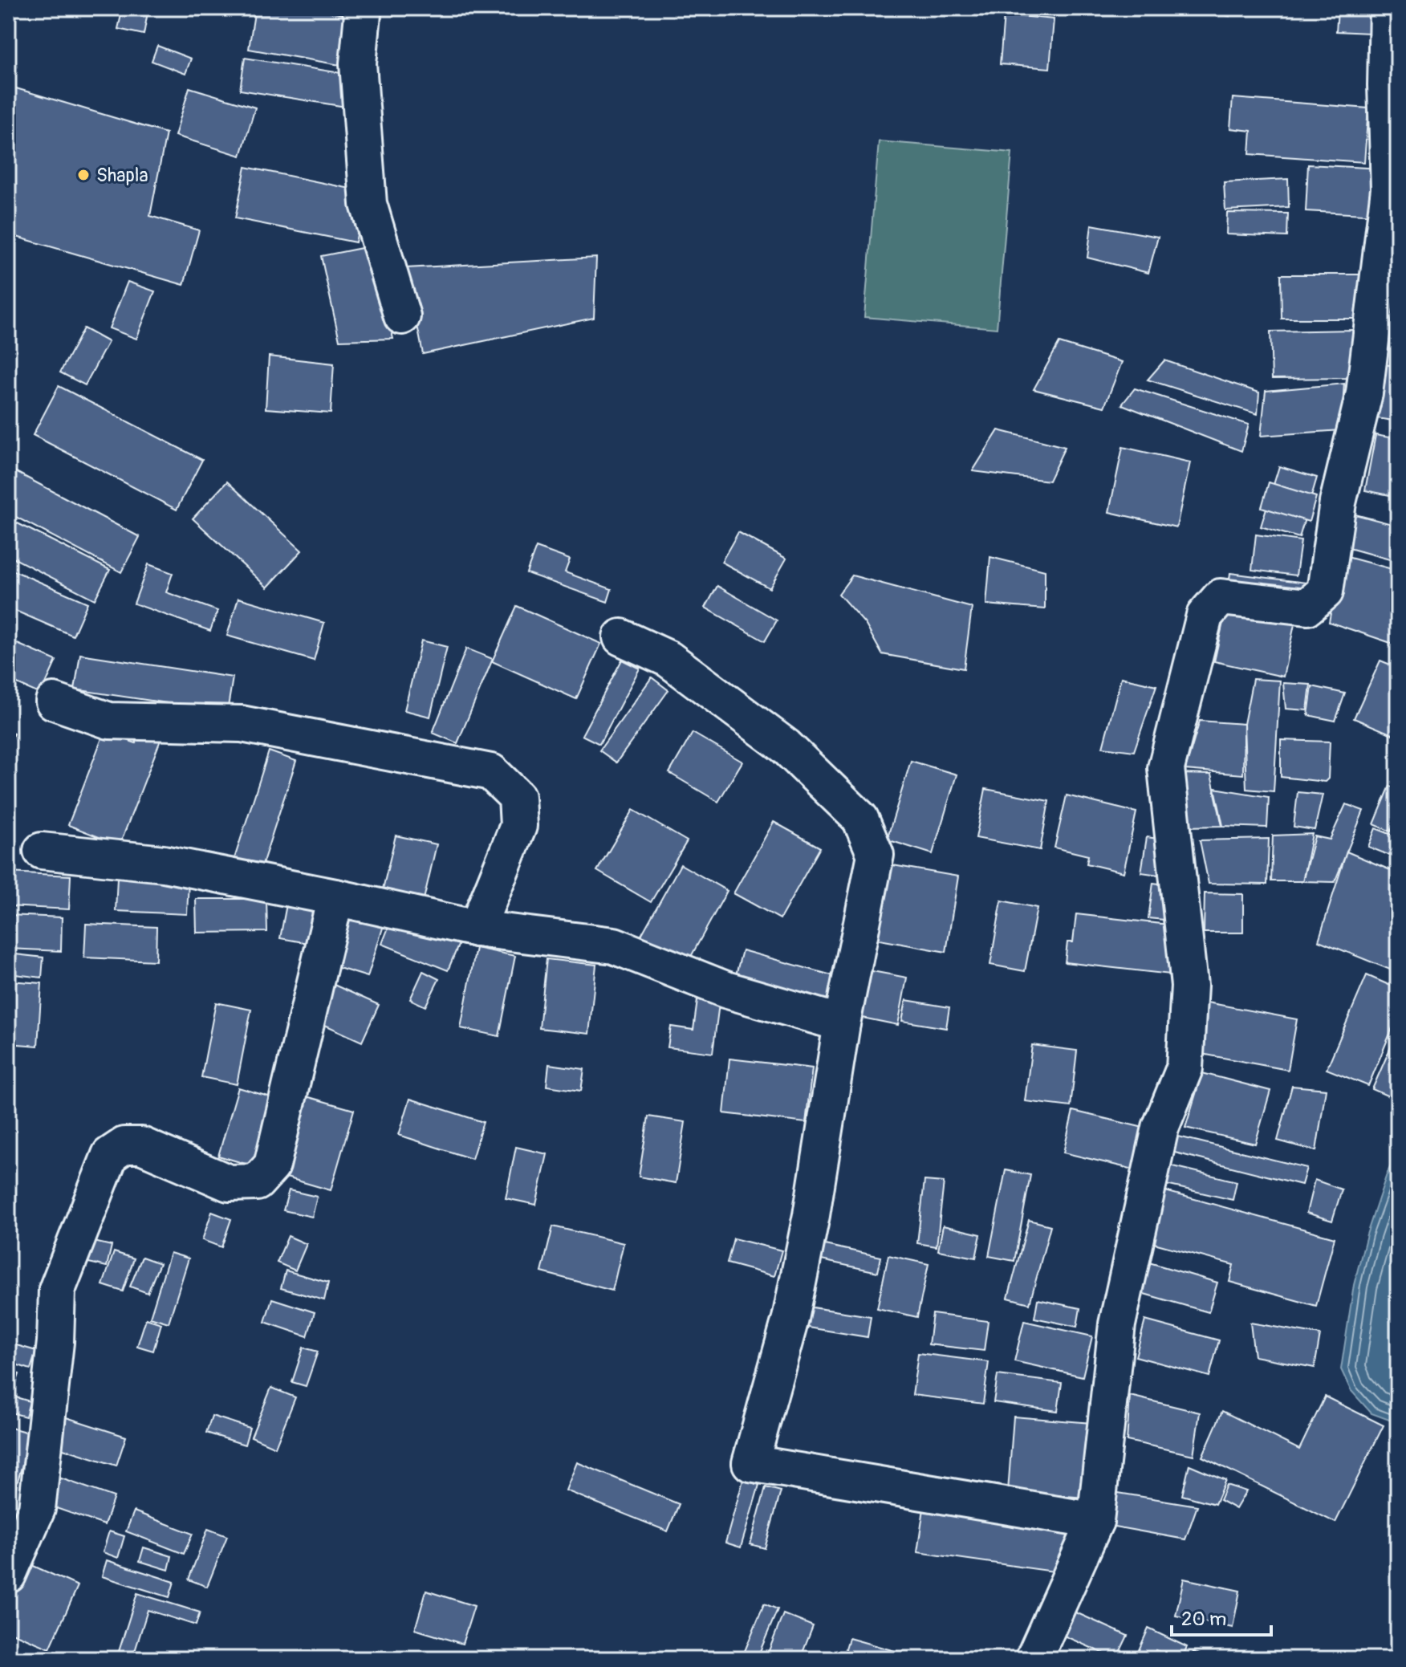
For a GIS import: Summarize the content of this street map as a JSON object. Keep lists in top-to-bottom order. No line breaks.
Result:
{"places":["Shapla"],"scale_bar":"20 m"}
